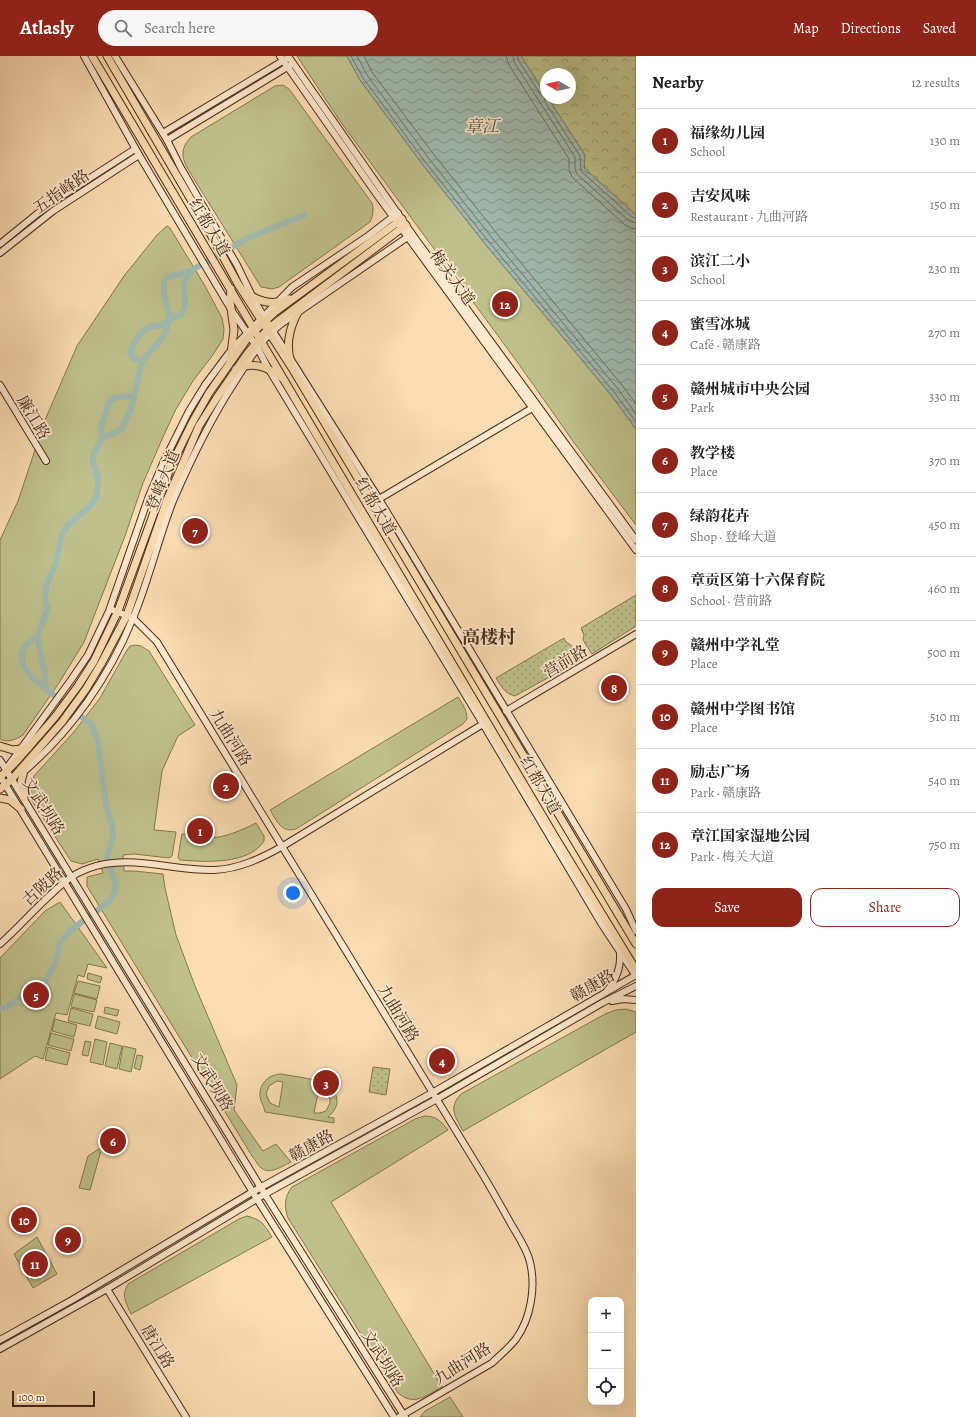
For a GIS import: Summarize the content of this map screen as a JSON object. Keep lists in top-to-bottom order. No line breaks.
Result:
{"streets":{"main road":["红都大道","登峰大道"],"street":["五指峰路","梅关大道","廉江路","营前路","九曲河路","文武坝路","古陂路","赣康路","唐江路"]},"crossings":[["红都大道","登峰大道"],["梅关大道","登峰大道"],["登峰大道","九曲河路"],["登峰大道","文武坝路"],["九曲河路","文武坝路"],["九曲河路","古陂路"],["九曲河路","赣康路"],["文武坝路","古陂路"],["文武坝路","赣康路"],["赣康路","唐江路"]],"districts":["高楼村"],"water":["章江"],"scale_bar":"100 m","north":"left","page":{"header":"Atlasly","search":"Search here","nav":["Map","Directions","Saved"],"heading":["Nearby","12 results"],"list":[{"mark":"1","name":"福缘幼儿园","note":"School","value":"130 m"},{"mark":"2","name":"吉安风味","note":"Restaurant · 九曲河路","value":"150 m"},{"mark":"3","name":"滨江二小","note":"School","value":"230 m"},{"mark":"4","name":"蜜雪冰城","note":"Café · 赣康路","value":"270 m"},{"mark":"5","name":"赣州城市中央公园","note":"Park","value":"330 m"},{"mark":"6","name":"教学楼","note":"Place","value":"370 m"},{"mark":"7","name":"绿韵花卉","note":"Shop · 登峰大道","value":"450 m"},{"mark":"8","name":"章贡区第十六保育院","note":"School · 营前路","value":"460 m"},{"mark":"9","name":"赣州中学礼堂","note":"Place","value":"500 m"},{"mark":"10","name":"赣州中学图书馆","note":"Place","value":"510 m"},{"mark":"11","name":"励志广场","note":"Park · 赣康路","value":"540 m"},{"mark":"12","name":"章江国家湿地公园","note":"Park · 梅关大道","value":"750 m"}],"pins":["12","7","8","2","1","5","4","3","6","10","9","11"],"buttons":["Save","Share"],"map_buttons":["+","−"],"scale":"100 m"}}
